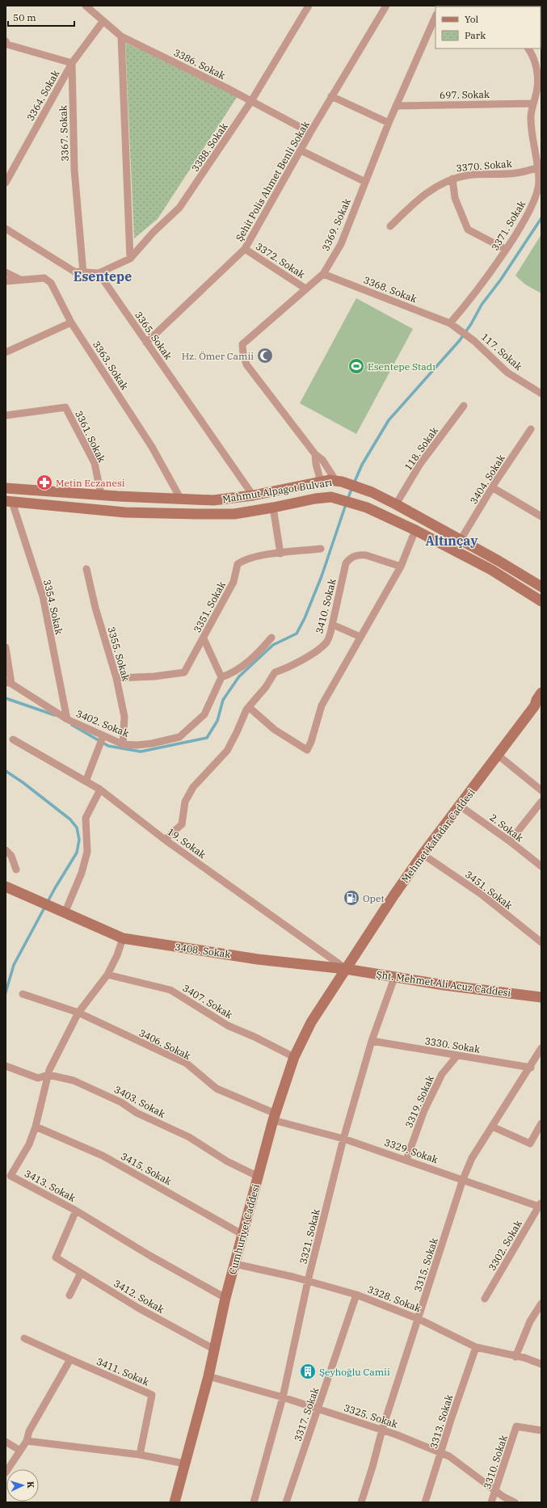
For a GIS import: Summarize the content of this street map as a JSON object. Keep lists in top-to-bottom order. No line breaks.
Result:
{"streets":{"main road":["Mahmut Alpagot Bulvarı","Mehmet Kafadar Caddesi","3408. Sokak","Şht. Mehmet Ali Acuz Caddesi","Cumhuriyet Caddesi"],"street":["3386. Sokak","697. Sokak","3364. Sokak","3367. Sokak","3388. Sokak","3370. Sokak","Şehit Polis Ahmet Benli Sokak","3369. Sokak","3371. Sokak","3372. Sokak","3368. Sokak","3365. Sokak","117. Sokak","3363. Sokak","3361. Sokak","118. Sokak","3404. Sokak","3410. Sokak","3354. Sokak","3351. Sokak","3355. Sokak","3402. Sokak","2. Sokak","19. Sokak","3451. Sokak","3407. Sokak","3406. Sokak","3330. Sokak","3403. Sokak","3319. Sokak","3329. Sokak","3415. Sokak","3413. Sokak","3321. Sokak","3302. Sokak","3315. Sokak","3412. Sokak","3328. Sokak","3411. Sokak","3317. Sokak","3325. Sokak","3313. Sokak","3310. Sokak"]},"crossings":[["3386. Sokak","3364. Sokak"],["3386. Sokak","3388. Sokak"],["3386. Sokak","Şehit Polis Ahmet Benli Sokak"],["697. Sokak","3369. Sokak"],["697. Sokak","3371. Sokak"],["3364. Sokak","3367. Sokak"],["3388. Sokak","3365. Sokak"],["3370. Sokak","3371. Sokak"],["Şehit Polis Ahmet Benli Sokak","3372. Sokak"],["Şehit Polis Ahmet Benli Sokak","3365. Sokak"],["3369. Sokak","3372. Sokak"],["3369. Sokak","3368. Sokak"],["3369. Sokak","Mahmut Alpagot Bulvarı"],["3371. Sokak","3368. Sokak"],["3371. Sokak","117. Sokak"],["3368. Sokak","117. Sokak"],["3365. Sokak","Mahmut Alpagot Bulvarı"],["3363. Sokak","Mahmut Alpagot Bulvarı"],["3361. Sokak","Mahmut Alpagot Bulvarı"],["118. Sokak","Mahmut Alpagot Bulvarı"],["3404. Sokak","Mahmut Alpagot Bulvarı"],["Mahmut Alpagot Bulvarı","3354. Sokak"],["3410. Sokak","19. Sokak"],["3354. Sokak","3402. Sokak"],["3351. Sokak","3355. Sokak"],["3355. Sokak","3402. Sokak"],["2. Sokak","Mehmet Kafadar Caddesi"],["Mehmet Kafadar Caddesi","19. Sokak"],["Mehmet Kafadar Caddesi","3451. Sokak"],["Mehmet Kafadar Caddesi","3408. Sokak"],["Mehmet Kafadar Caddesi","Şht. Mehmet Ali Acuz Caddesi"],["Mehmet Kafadar Caddesi","Cumhuriyet Caddesi"],["19. Sokak","3408. Sokak"],["19. Sokak","Şht. Mehmet Ali Acuz Caddesi"],["19. Sokak","Cumhuriyet Caddesi"],["3408. Sokak","Şht. Mehmet Ali Acuz Caddesi"],["3408. Sokak","3413. Sokak"],["3408. Sokak","Cumhuriyet Caddesi"],["Şht. Mehmet Ali Acuz Caddesi","Cumhuriyet Caddesi"],["Şht. Mehmet Ali Acuz Caddesi","3321. Sokak"],["3407. Sokak","3413. Sokak"],["3407. Sokak","Cumhuriyet Caddesi"],["3406. Sokak","3329. Sokak"],["3406. Sokak","3413. Sokak"],["3406. Sokak","Cumhuriyet Caddesi"],["3330. Sokak","3319. Sokak"],["3330. Sokak","3321. Sokak"],["3330. Sokak","3315. Sokak"],["3403. Sokak","3413. Sokak"],["3403. Sokak","Cumhuriyet Caddesi"],["3319. Sokak","3329. Sokak"],["3329. Sokak","Cumhuriyet Caddesi"],["3329. Sokak","3321. Sokak"],["3329. Sokak","3302. Sokak"],["3329. Sokak","3315. Sokak"],["3415. Sokak","3413. Sokak"],["3415. Sokak","Cumhuriyet Caddesi"],["3413. Sokak","Cumhuriyet Caddesi"],["3413. Sokak","3412. Sokak"],["Cumhuriyet Caddesi","3412. Sokak"],["Cumhuriyet Caddesi","3328. Sokak"],["Cumhuriyet Caddesi","3325. Sokak"],["3321. Sokak","3328. Sokak"],["3321. Sokak","3325. Sokak"],["3315. Sokak","3328. Sokak"],["3315. Sokak","3325. Sokak"],["3328. Sokak","3317. Sokak"],["3328. Sokak","3313. Sokak"],["3317. Sokak","3325. Sokak"],["3325. Sokak","3313. Sokak"],["3325. Sokak","3310. Sokak"]],"districts":["Esentepe","Altınçay"],"places":{"mosque":["Hz. Ömer Camii"],"sports":["Esentepe Stadı"],"pharmacy":["Metin Eczanesi"],"fuel station":["Opet"],"building":["Şeyhoğlu Camii"]},"legend":["Yol","Park"],"scale_bar":"50 m","north":"right"}
